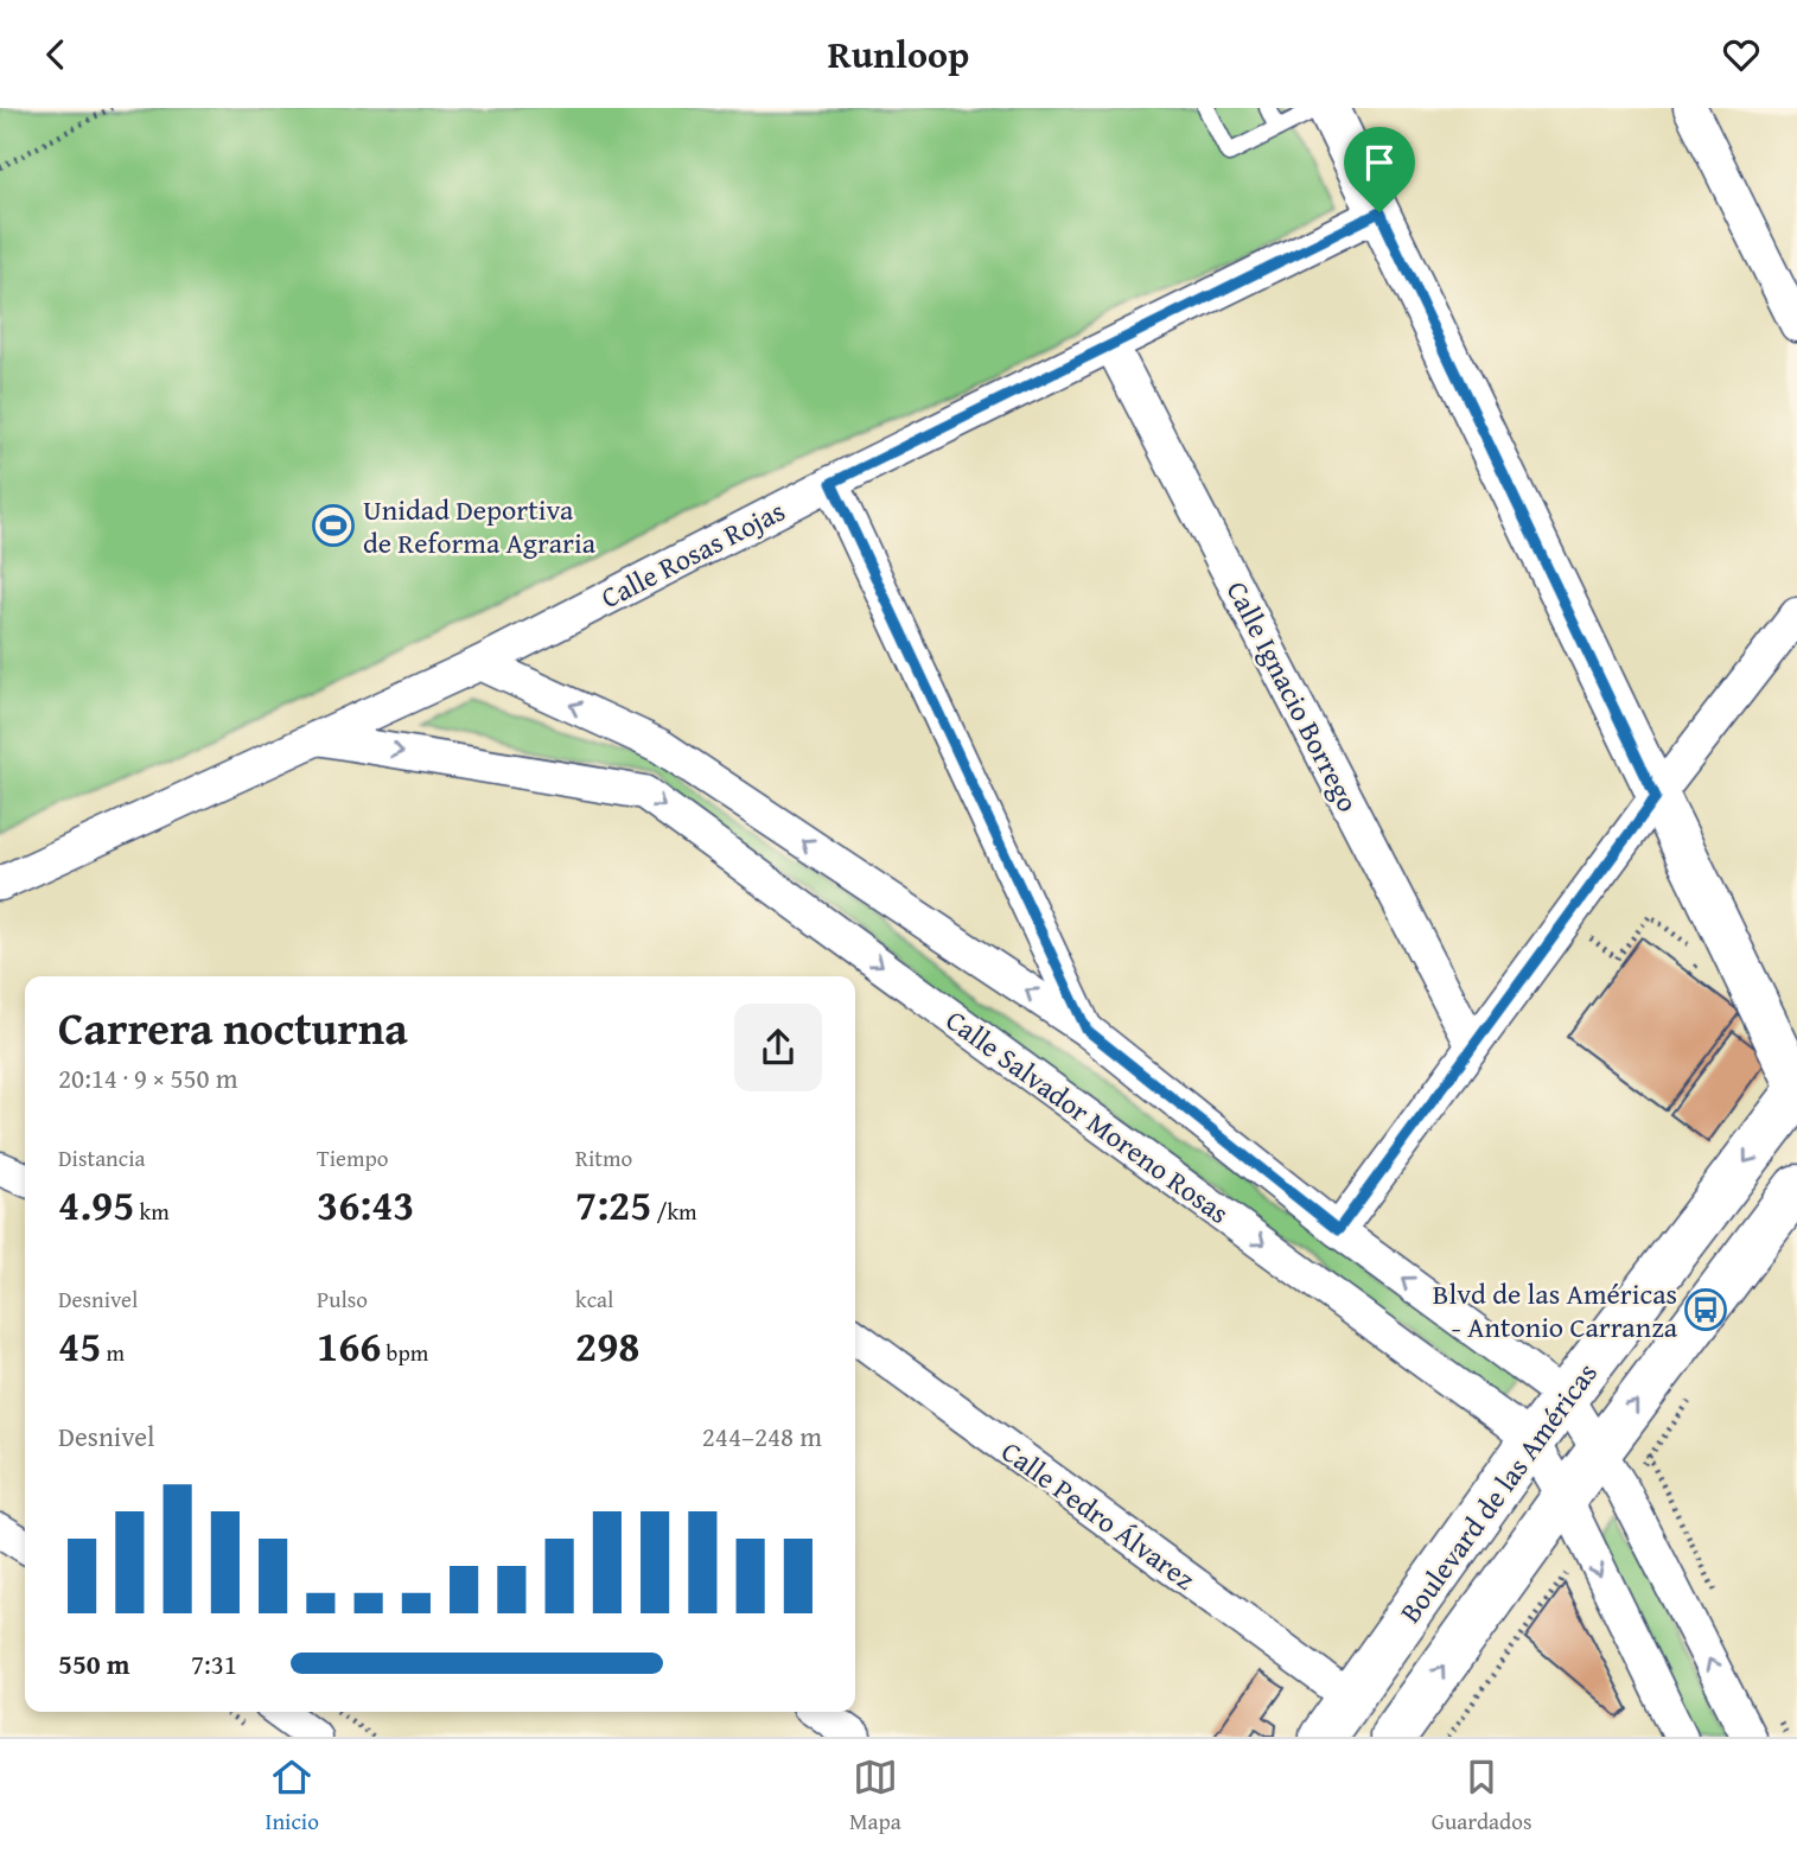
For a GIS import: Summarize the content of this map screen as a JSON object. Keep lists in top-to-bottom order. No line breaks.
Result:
{"streets":{"main road":["Boulevard de las Américas"],"street":["Calle Rosas Rojas","Calle Ignacio Borrego","Calle Salvador Moreno Rosas","Calle Pedro Álvarez"]},"crossings":[["Calle Rosas Rojas","Calle Ignacio Borrego"],["Calle Rosas Rojas","Calle Salvador Moreno Rosas"],["Calle Salvador Moreno Rosas","Boulevard de las Américas"],["Boulevard de las Américas","Calle Pedro Álvarez"]],"places":{"sports":["Unidad Deportiva de Reforma Agraria"],"bus stop":["Blvd de las Américas - Antonio Carranza"]},"page":{"header":"Runloop","heading":["Carrera nocturna","20:14 · 9 × 550 m"],"stats":[["Distancia","4.95 km"],["Tiempo","36:43"],["Ritmo","7:25 /km"],["Desnivel","45 m"],["Pulso","166 bpm"],["kcal","298"]],"chart":["Desnivel","244–248 m"],"list":[{"name":"550 m","note":"7:31"}],"tabs":["Inicio","Mapa","Guardados"]}}
